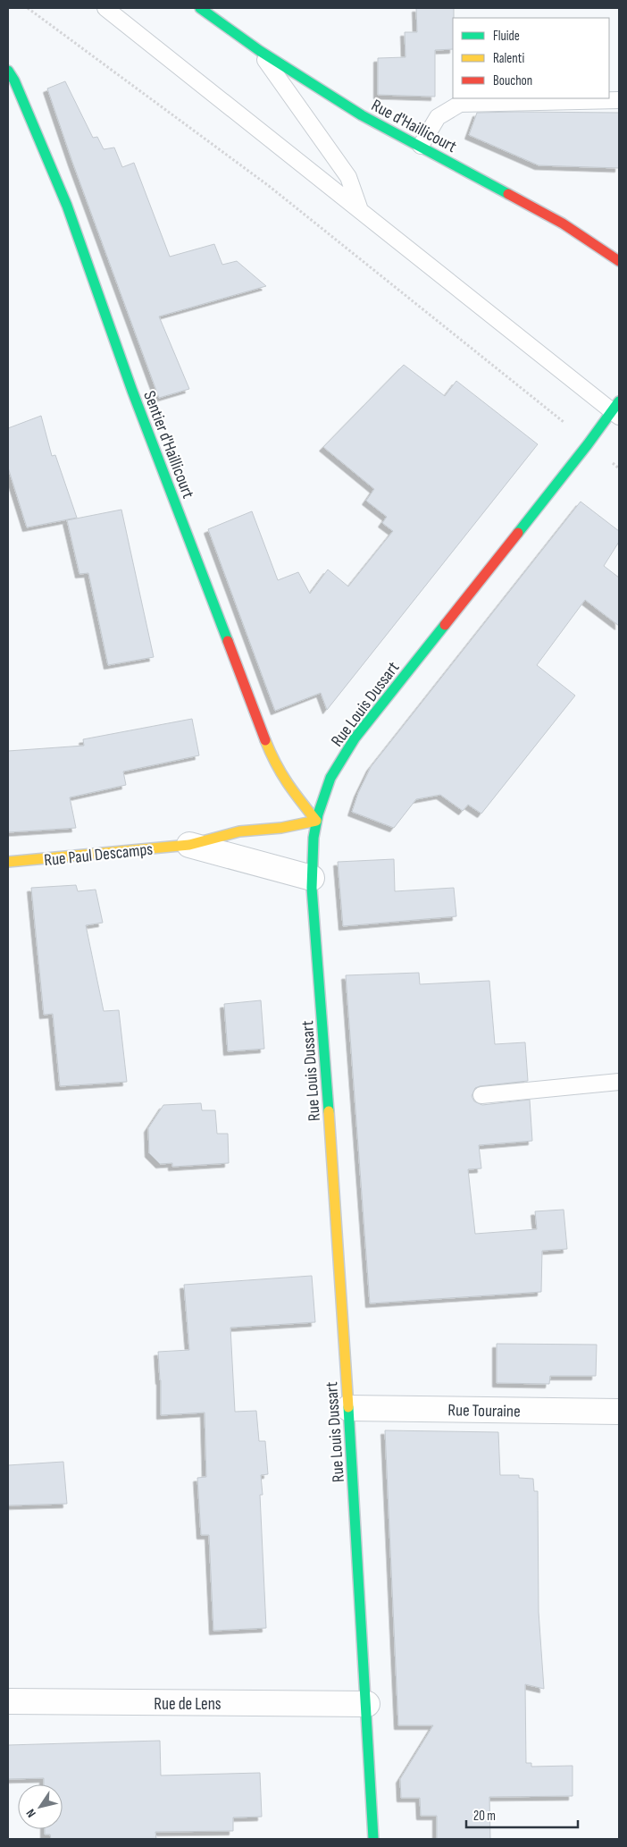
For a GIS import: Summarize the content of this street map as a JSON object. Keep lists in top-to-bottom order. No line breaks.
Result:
{"streets":{"street":["Rue d'Haillicourt","Sentier d'Haillicourt","Rue Louis Dussart","Rue Paul Descamps","Rue Touraine","Rue de Lens"]},"crossings":[["Sentier d'Haillicourt","Rue Louis Dussart"],["Sentier d'Haillicourt","Rue Paul Descamps"],["Rue Louis Dussart","Rue Paul Descamps"],["Rue Louis Dussart","Rue Touraine"],["Rue Louis Dussart","Rue de Lens"]],"legend":["Fluide","Ralenti","Bouchon"],"scale_bar":"20 m","north":"bottom left"}
